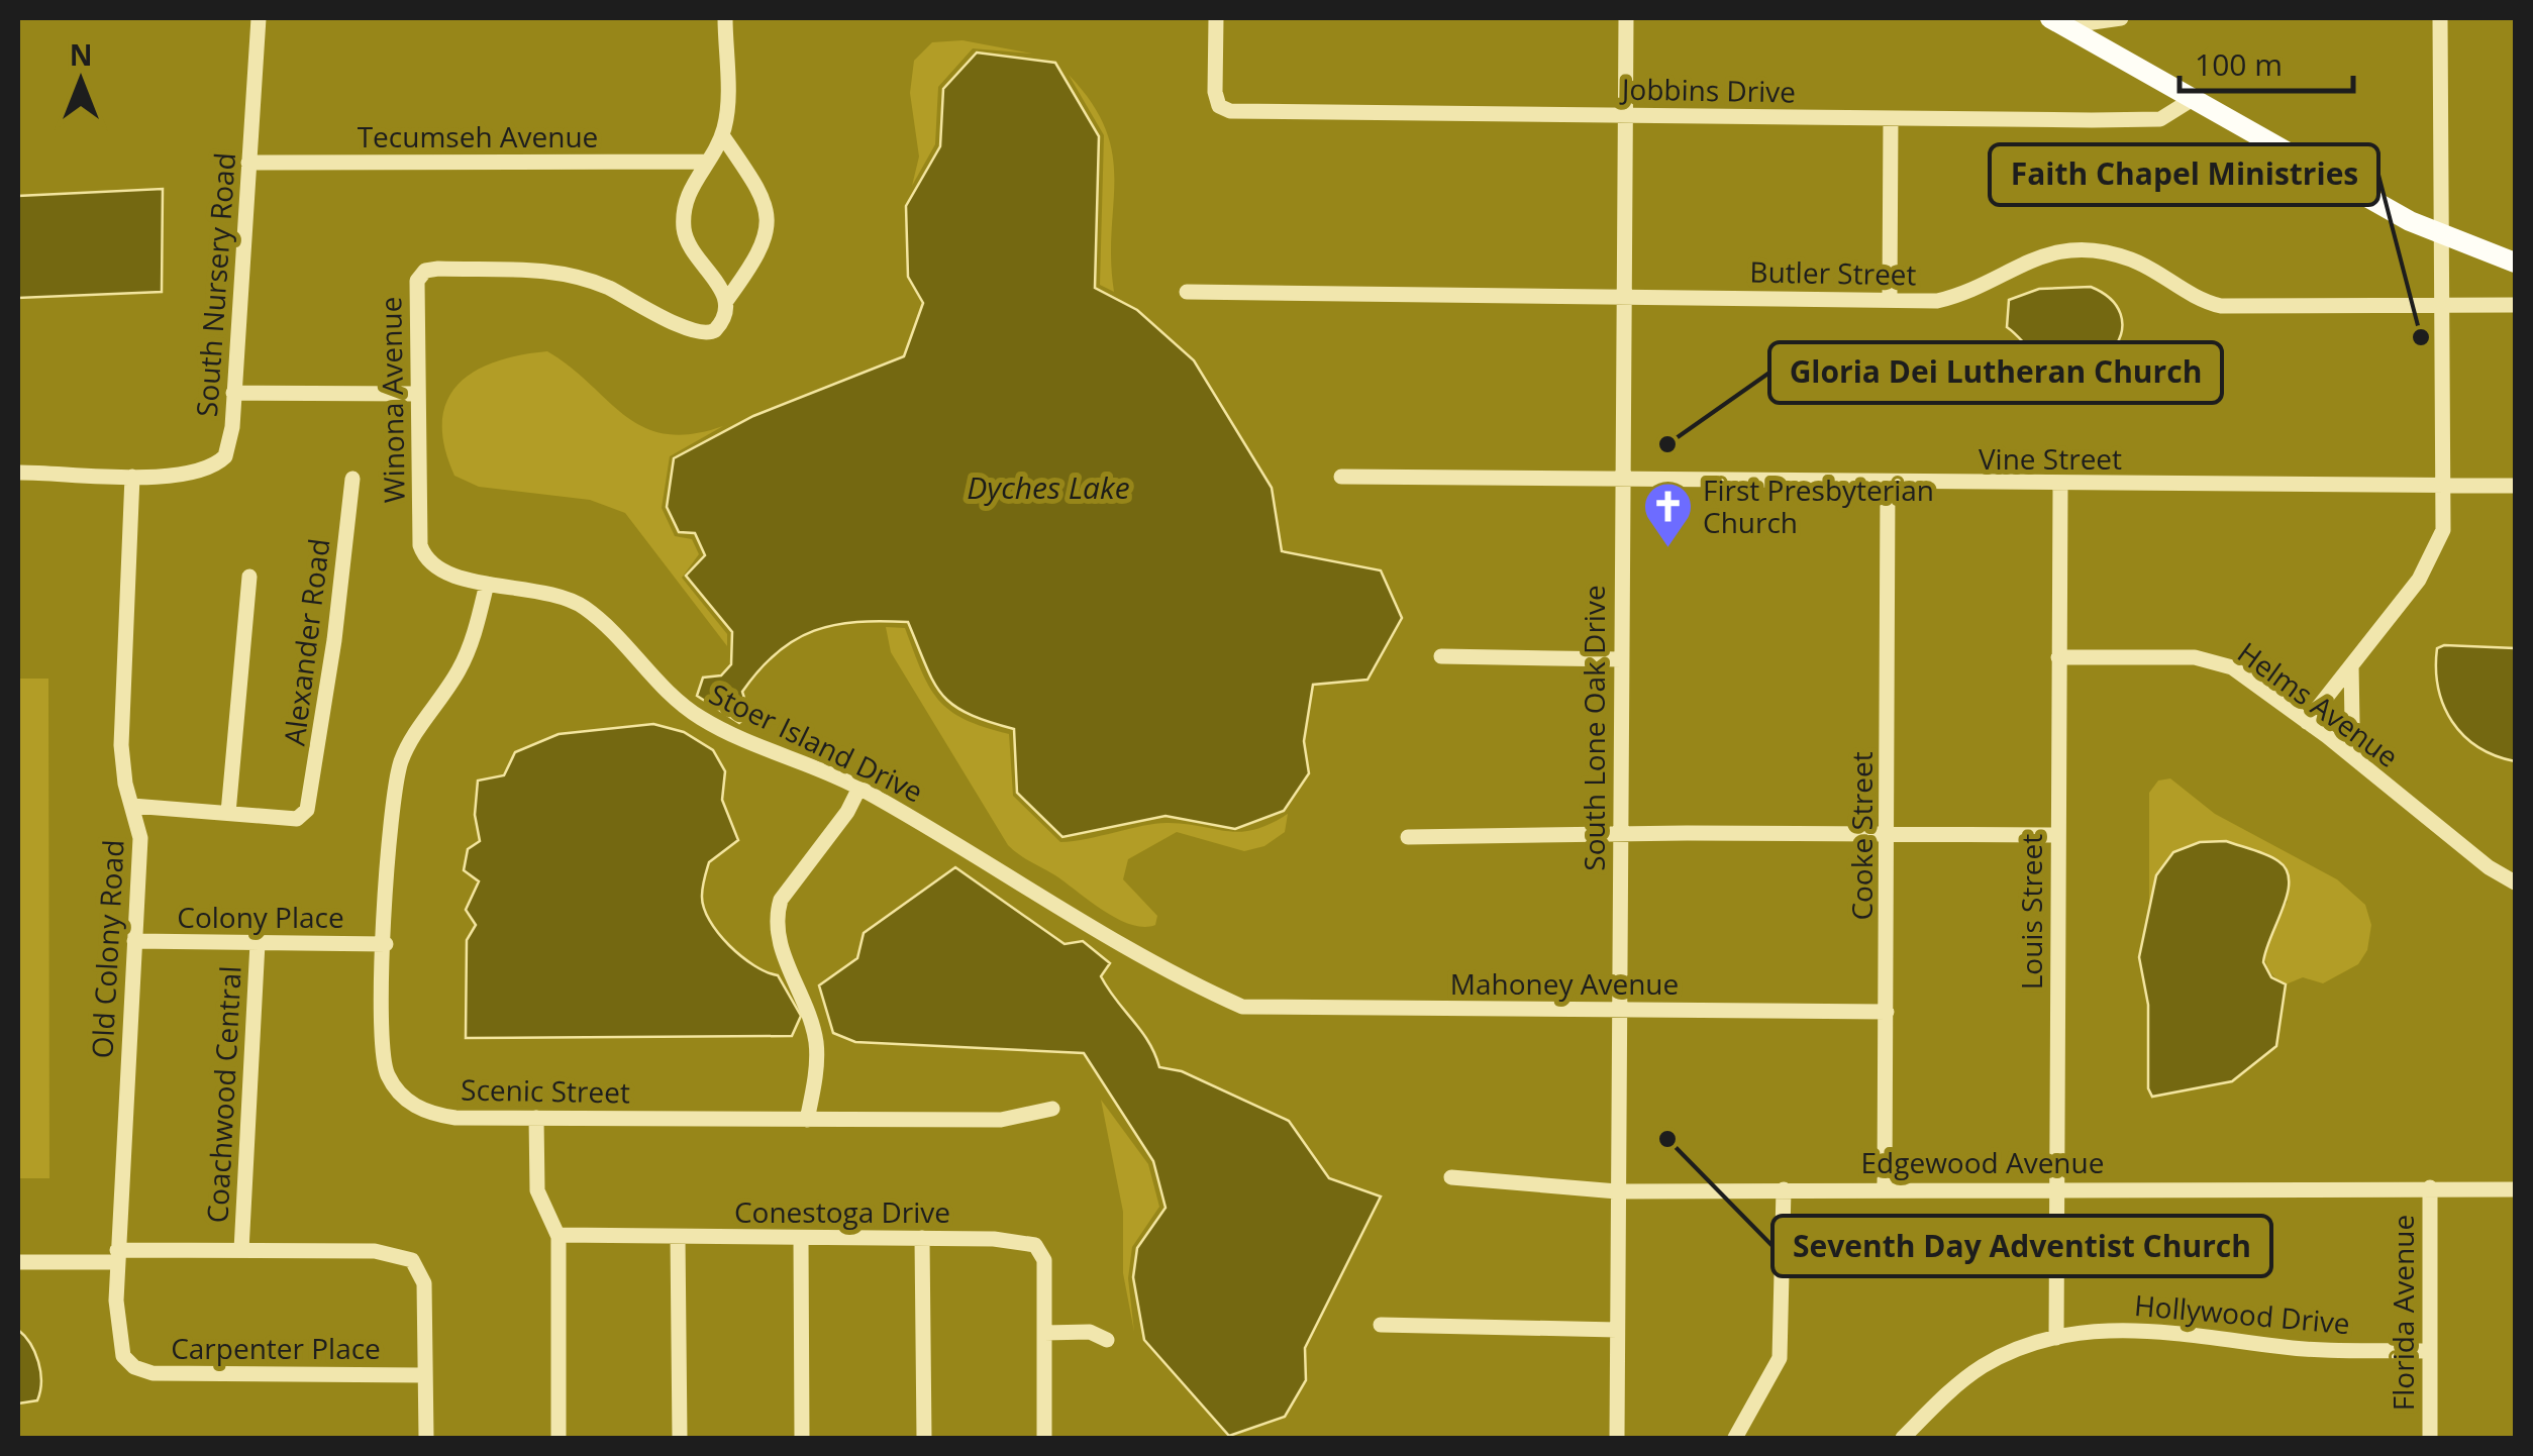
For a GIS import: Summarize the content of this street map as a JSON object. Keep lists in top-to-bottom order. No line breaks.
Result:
{"streets":{"street":["Jobbins Drive","Tecumseh Avenue","Butler Street","South Nursery Road","Winona Avenue","Vine Street","Alexander Road","Helms Avenue","South Lone Oak Drive","Stoer Island Drive","Cooke Street","Louis Street","Colony Place","Old Colony Road","Mahoney Avenue","Scenic Street","Coachwood Central","Edgewood Avenue","Conestoga Drive","Florida Avenue","Hollywood Drive","Carpenter Place"]},"crossings":[["Jobbins Drive","South Lone Oak Drive"],["Tecumseh Avenue","South Nursery Road"],["Butler Street","South Lone Oak Drive"],["South Nursery Road","Old Colony Road"],["Winona Avenue","Stoer Island Drive"],["Winona Avenue","Scenic Street"],["Vine Street","South Lone Oak Drive"],["Vine Street","Cooke Street"],["Vine Street","Louis Street"],["Helms Avenue","Louis Street"],["South Lone Oak Drive","Mahoney Avenue"],["South Lone Oak Drive","Edgewood Avenue"],["Stoer Island Drive","Mahoney Avenue"],["Stoer Island Drive","Scenic Street"],["Cooke Street","Mahoney Avenue"],["Cooke Street","Edgewood Avenue"],["Louis Street","Edgewood Avenue"],["Louis Street","Hollywood Drive"],["Colony Place","Old Colony Road"],["Colony Place","Scenic Street"],["Colony Place","Coachwood Central"],["Old Colony Road","Carpenter Place"],["Edgewood Avenue","Florida Avenue"],["Florida Avenue","Hollywood Drive"]],"water":["Dyches Lake"],"places":{"other":["Faith Chapel Ministries","Gloria Dei Lutheran Church","Seventh Day Adventist Church"],"church":["First Presbyterian Church"]},"scale_bar":"100 m","north":"top"}
